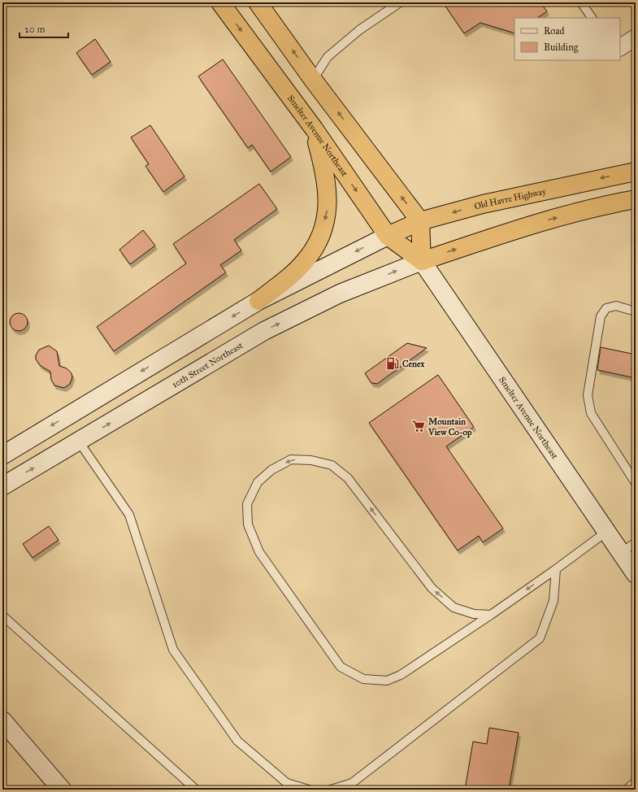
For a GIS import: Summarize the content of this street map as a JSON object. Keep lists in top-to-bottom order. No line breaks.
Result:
{"streets":{"highway":["Smelter Avenue Northeast","Old Havre Highway"],"main road":["10th Street Northeast"]},"crossings":[["Smelter Avenue Northeast","Old Havre Highway"],["Smelter Avenue Northeast","10th Street Northeast"]],"places":{"fuel station":["Cenex"],"supermarket":["Mountain View Co-op"]},"legend":["Road","Building"],"scale_bar":"20 m"}
